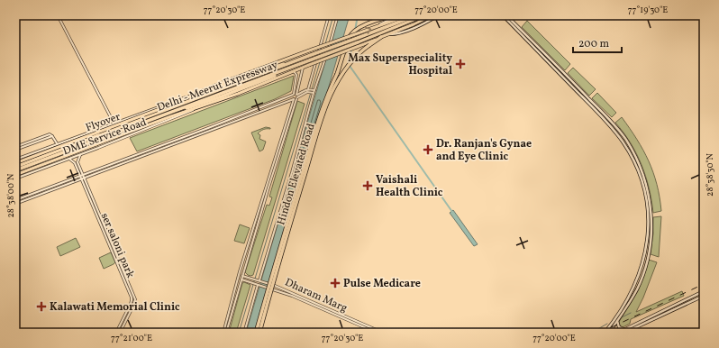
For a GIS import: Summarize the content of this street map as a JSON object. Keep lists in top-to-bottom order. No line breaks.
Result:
{"streets":{"highway":["Delhi - Meerut Expressway","Flyover","Hindon Elevated Road"],"street":["DME Service Road","ser saloni park","Dharam Marg"]},"crossings":[["Flyover","DME Service Road"],["DME Service Road","ser saloni park"]],"places":{"health":["Max Superspeciality Hospital","Dr. Ranjan's Gynae and Eye Clinic","Vaishali Health Clinic","Pulse Medicare","Kalawati Memorial Clinic"]},"scale_bar":"200 m","coordinates":["77°20'30\"E","77°20'00\"E","77°19'30\"E","28°38'30\"N","28°38'00\"N","77°21'00\"E"]}
